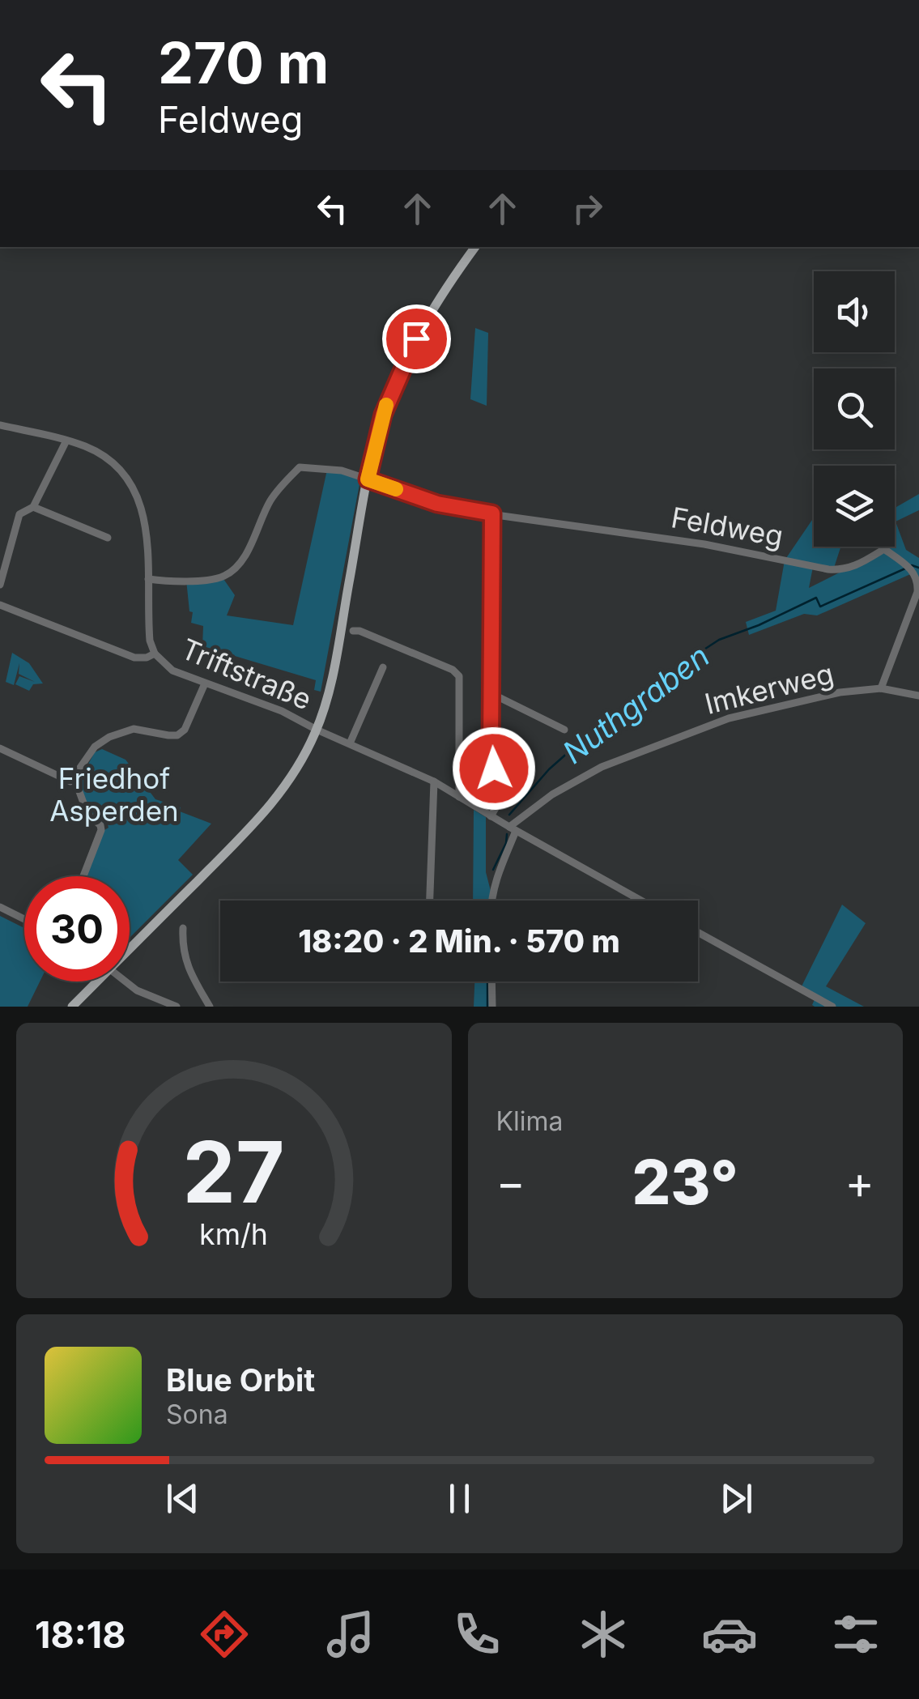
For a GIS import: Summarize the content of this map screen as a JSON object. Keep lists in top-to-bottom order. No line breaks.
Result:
{"streets":{"street":["Feldweg","Triftstraße","Imkerweg"]},"crossings":[["Feldweg","Triftstraße"],["Feldweg","Imkerweg"],["Triftstraße","Imkerweg"]],"water":["Nuthgraben"],"parks":["Friedhof Asperden"],"page":{"turn":["270 m","Feldweg"],"limit":"30","trip":"18:20 · 2 Min. · 570 m","tile":"Klima","heat":["−","23°","+"],"song":["Blue Orbit","Sona"],"tabs":"18:18","gauge":["27","km/h"]}}
